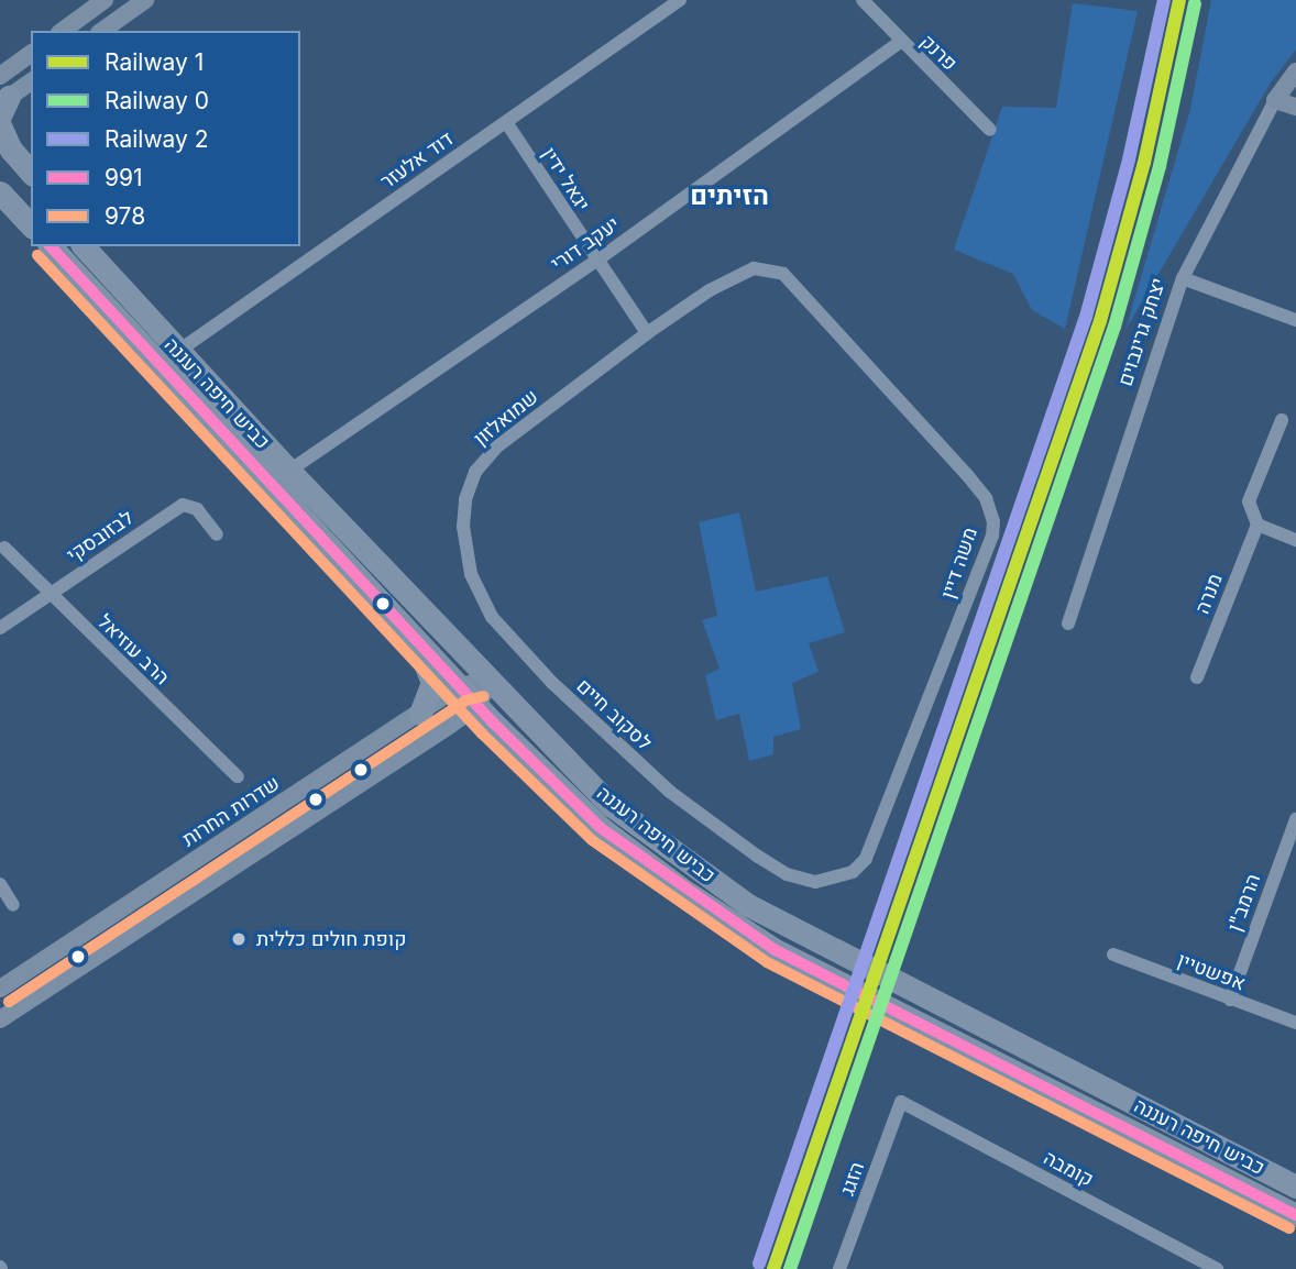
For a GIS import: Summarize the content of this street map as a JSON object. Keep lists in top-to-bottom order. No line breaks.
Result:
{"streets":{"highway":["כביש חיפה רעננה"],"main road":["יצחק גרינבוים","שדרות החרות"],"street":["פרנק","דוד אלעזר","יגאל ידין","יעקב דורי","שמואלזון","לבזובסקי","משה דיין","מנרה","הרב עוזיאל","לסקוב חיים","הרמב\"ן","אפשטיין","קומבה","הזגג"]},"crossings":[["פרנק","יעקב דורי"],["דוד אלעזר","יגאל ידין"],["דוד אלעזר","כביש חיפה רעננה"],["יגאל ידין","יעקב דורי"],["יגאל ידין","שמואלזון"],["יגאל ידין","משה דיין"],["יעקב דורי","כביש חיפה רעננה"],["כביש חיפה רעננה","שדרות החרות"],["שמואלזון","משה דיין"],["שמואלזון","לסקוב חיים"],["לבזובסקי","הרב עוזיאל"],["משה דיין","לסקוב חיים"],["הרמב\"ן","אפשטיין"],["קומבה","הזגג"]],"districts":["הזיתים"],"places":["קופת חולים כללית"],"lines":["rail line 1","rail line 2","rail line 0","transit line 991","transit line 978"],"legend":["Railway 1","Railway 0","Railway 2","991","978"]}
